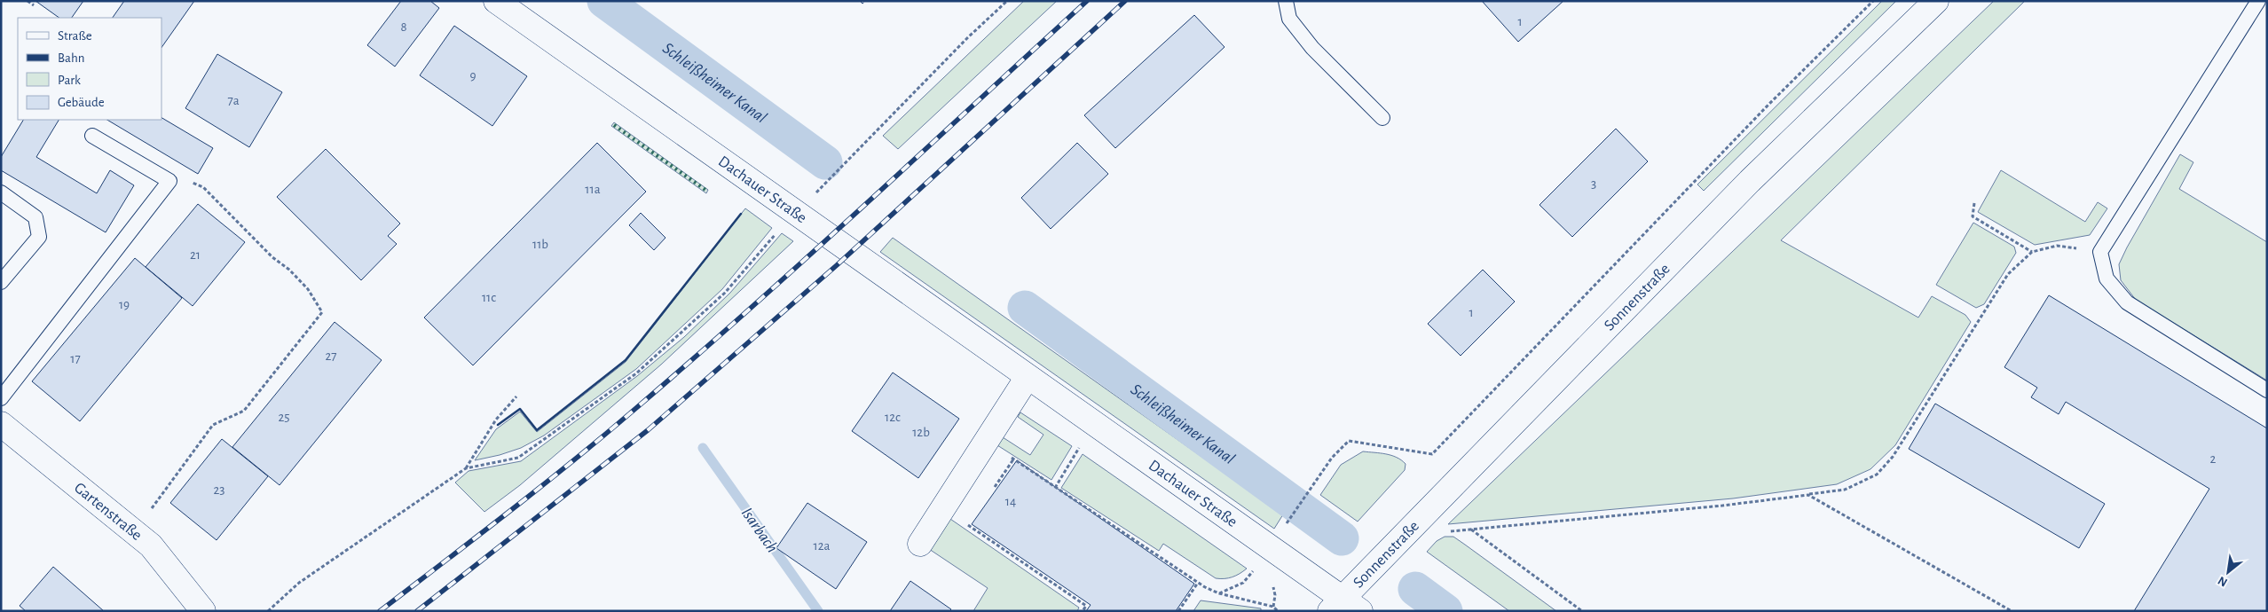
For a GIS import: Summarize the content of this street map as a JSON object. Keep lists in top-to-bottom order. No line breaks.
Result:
{"streets":{"main road":["Dachauer Straße","Sonnenstraße","Gartenstraße"]},"crossings":[["Dachauer Straße","Sonnenstraße"]],"water":["Schleißheimer Kanal","Isarbach"],"house_numbers":["1","8","9","7a","3","11a","11b","21","11c","19","1","27","17","25","12c","12b","2","23","14","12a"],"legend":["Straße","Bahn","Park","Gebäude"],"north":"bottom left"}
